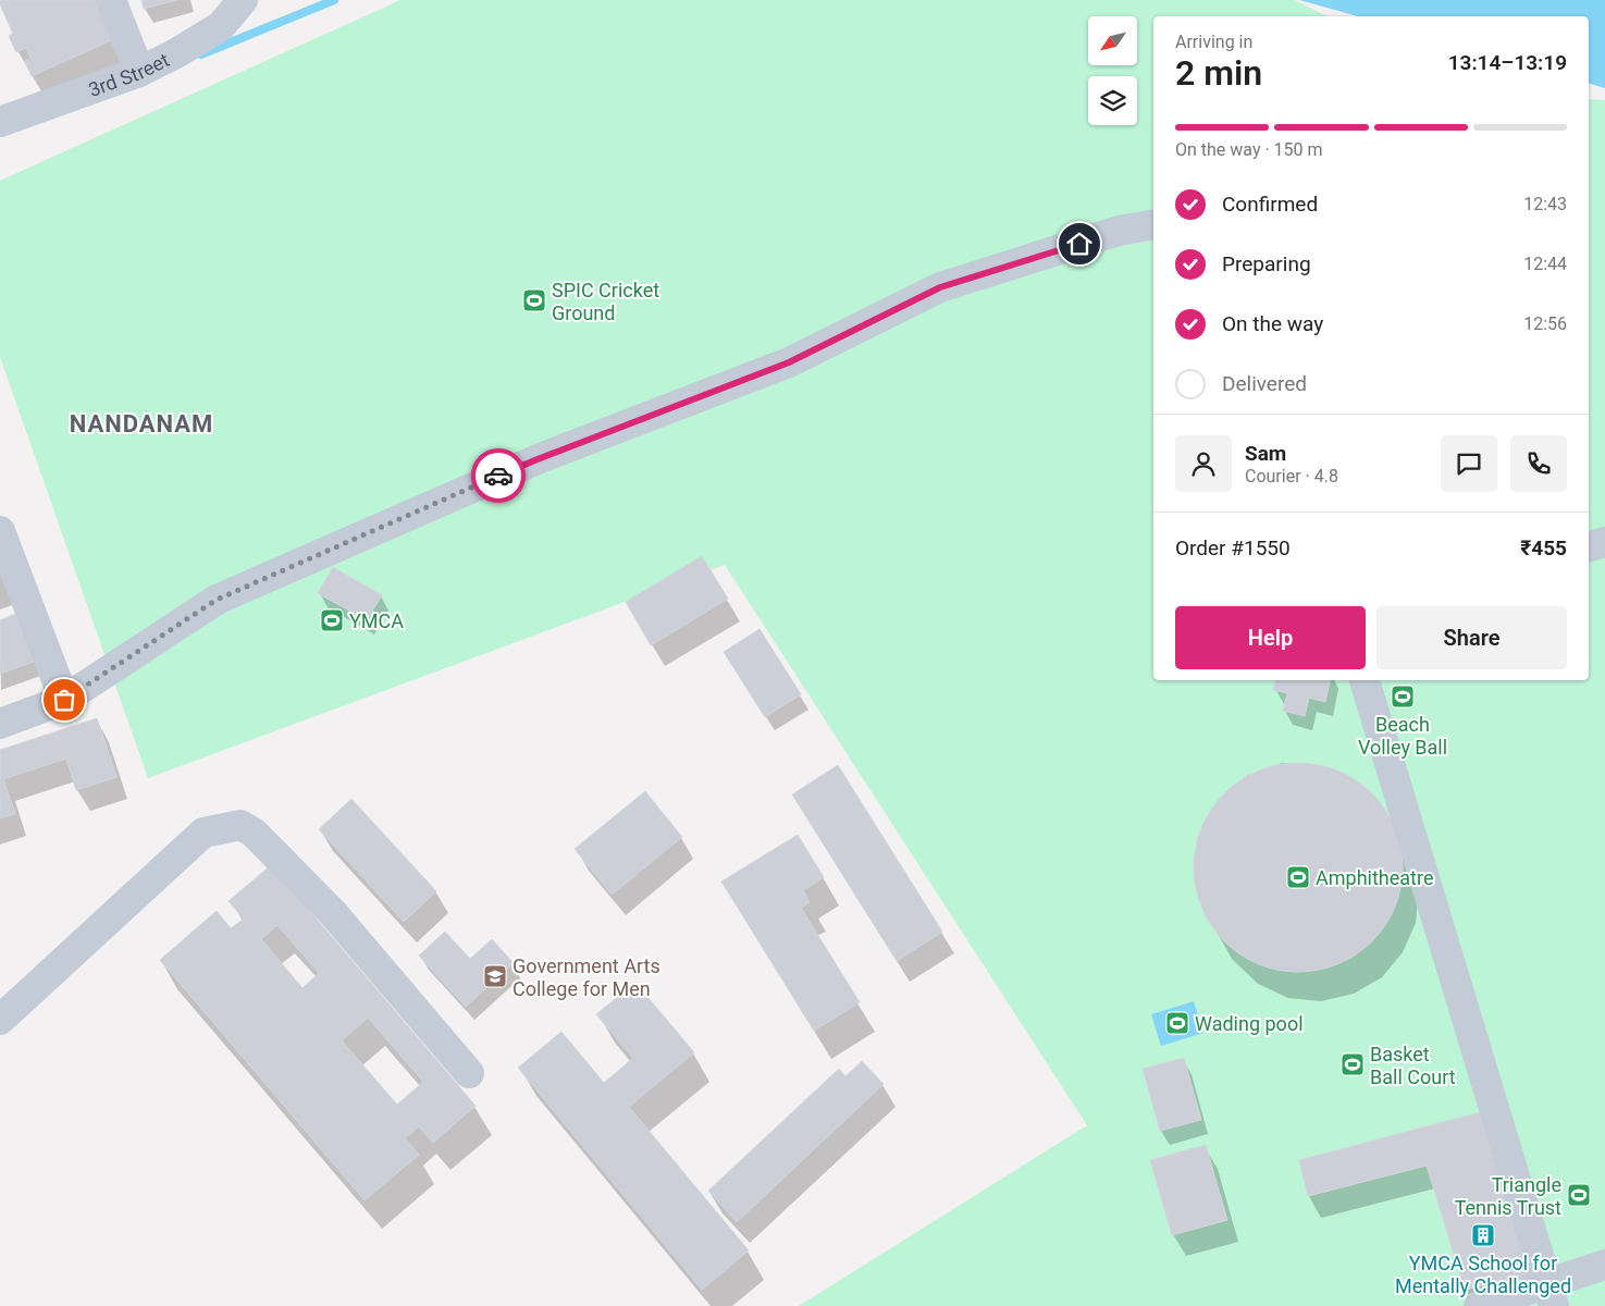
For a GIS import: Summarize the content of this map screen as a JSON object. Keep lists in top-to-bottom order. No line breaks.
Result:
{"streets":{"street":["3rd Street"]},"districts":["NANDANAM"],"places":{"sports":["SPIC Cricket Ground","YMCA","Beach Volley Ball","Amphitheatre","Wading pool","Basket Ball Court","Triangle Tennis Trust"],"school or university":["Government Arts College for Men"],"building":["YMCA School for Mentally Challenged"]},"north":"bottom left","page":{"heading":["2 min","Arriving in","13:14–13:19"],"panel":["Sam","Courier · 4.8","Order #1550","₹455"],"bar":"On the way · 150 m","list":[["Confirmed","12:43"],["Preparing","12:44"],["On the way","12:56"],"Delivered"],"buttons":["Help","Share"]}}
